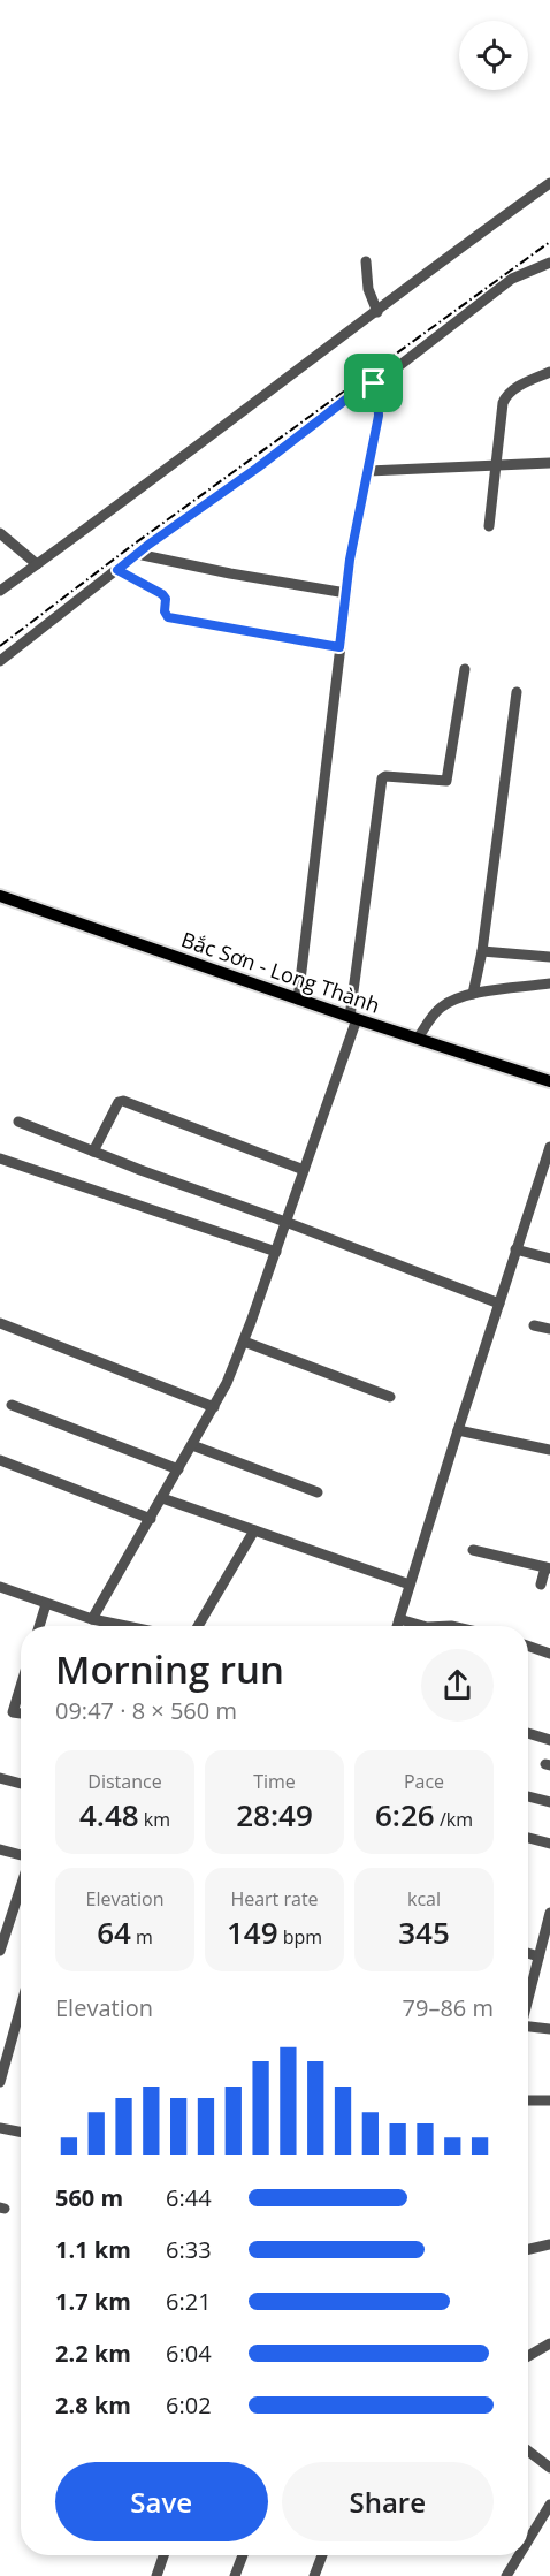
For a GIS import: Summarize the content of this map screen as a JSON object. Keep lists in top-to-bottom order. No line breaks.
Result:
{"streets":{"main road":["Bắc Sơn - Long Thành"]},"page":{"heading":["Morning run","09:47 · 8 × 560 m"],"stats":[["Distance","4.48 km"],["Time","28:49"],["Pace","6:26 /km"],["Elevation","64 m"],["Heart rate","149 bpm"],["kcal","345"]],"chart":["Elevation","79–86 m"],"list":[{"name":"560 m","note":"6:44"},{"name":"1.1 km","note":"6:33"},{"name":"1.7 km","note":"6:21"},{"name":"2.2 km","note":"6:04"},{"name":"2.8 km","note":"6:02"}],"buttons":["Save","Share"]}}
